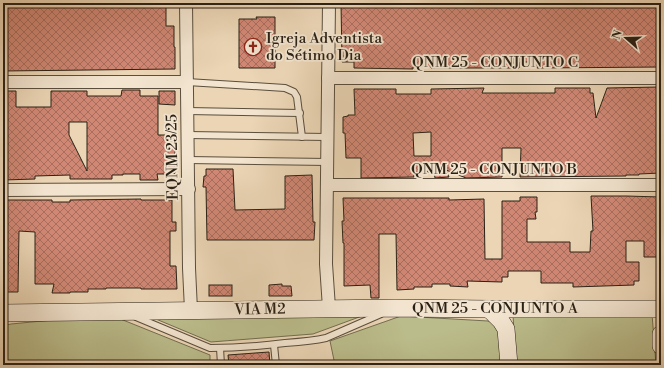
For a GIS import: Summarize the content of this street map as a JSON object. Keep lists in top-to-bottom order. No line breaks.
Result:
{"streets":{"main road":["QNM 25 - CONJUNTO A","VIA M2"],"street":["QNM 25 - CONJUNTO C","EQNM 23/25","QNM 25 - CONJUNTO B"]},"crossings":[["EQNM 23/25","VIA M2"],["QNM 25 - CONJUNTO A","VIA M2"]],"places":{"church":["Igreja Adventista do Sétimo Dia"]},"north":"left"}
